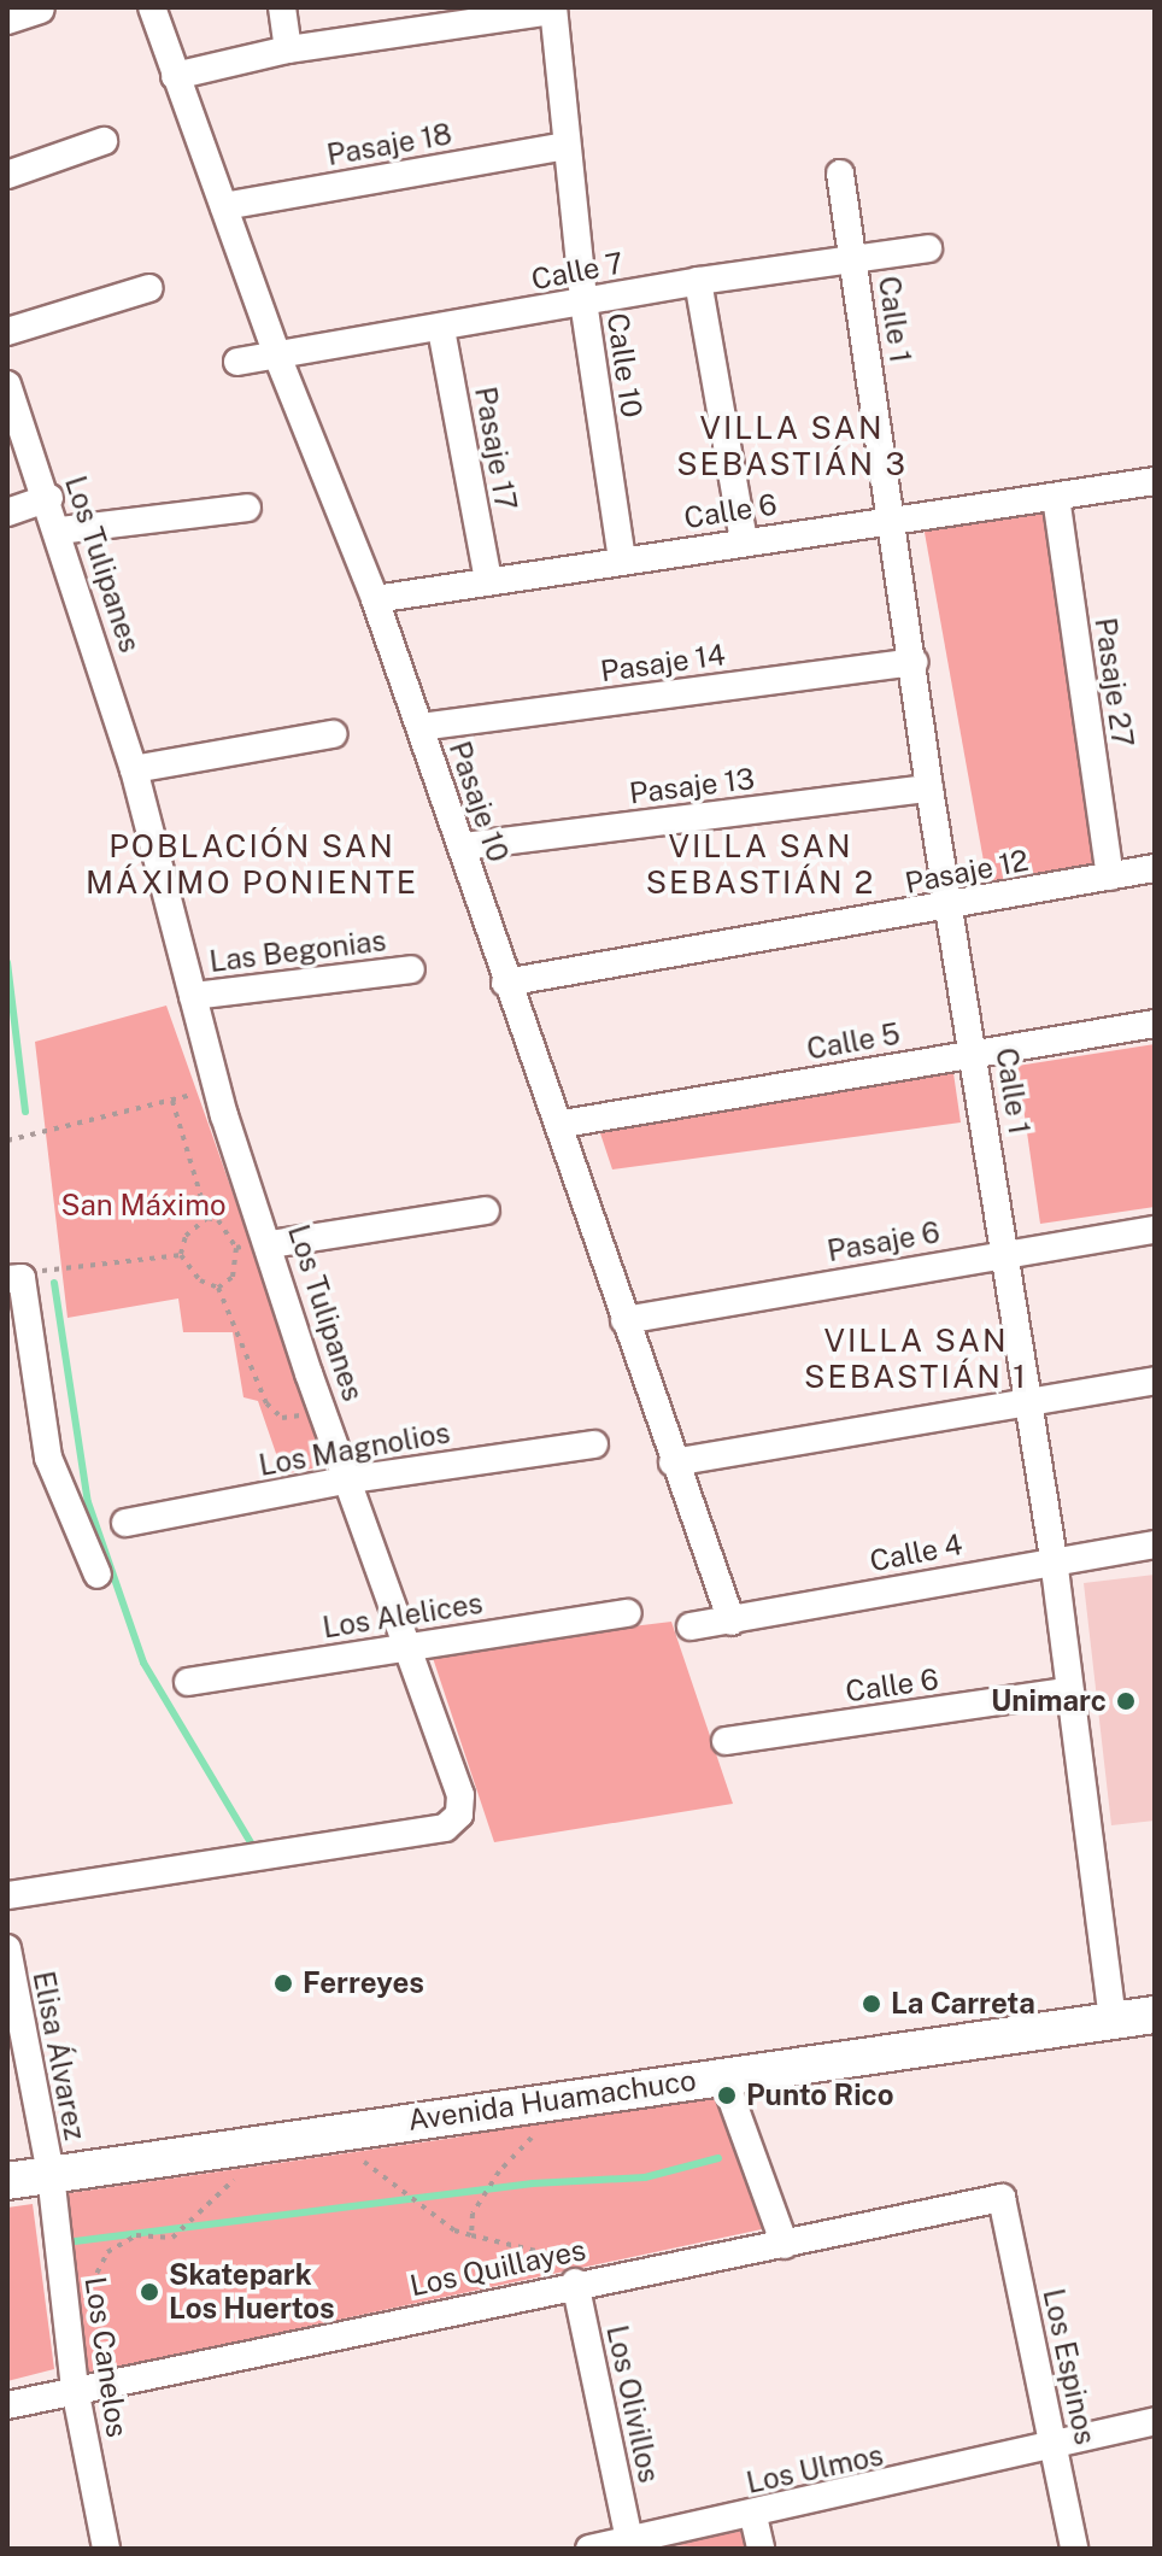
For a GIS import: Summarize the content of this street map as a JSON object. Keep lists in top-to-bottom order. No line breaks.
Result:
{"streets":{"main road":["Avenida Huamachuco"],"street":["Pasaje 18","Calle 7","Calle 1","Calle 10","Pasaje 17","Calle 6","Los Tulipanes","Pasaje 14","Pasaje 27","Pasaje 13","Pasaje 10","Pasaje 12","Las Begonias","Calle 5","Pasaje 6","Los Magnolios","Calle 4","Los Alelices","Elisa Álvarez","Los Quillayes","Los Canelos","Los Espinos","Los Olivillos","Los Ulmos"]},"crossings":[["Pasaje 18","Calle 10"],["Pasaje 18","Pasaje 10"],["Calle 7","Calle 1"],["Calle 7","Calle 10"],["Calle 7","Pasaje 17"],["Calle 7","Pasaje 10"],["Calle 1","Calle 6"],["Calle 1","Pasaje 14"],["Calle 1","Pasaje 13"],["Calle 1","Pasaje 12"],["Calle 1","Calle 5"],["Calle 1","Pasaje 6"],["Calle 1","Calle 4"],["Calle 1","Avenida Huamachuco"],["Calle 10","Calle 6"],["Pasaje 17","Calle 6"],["Calle 6","Pasaje 27"],["Calle 6","Pasaje 10"],["Los Tulipanes","Las Begonias"],["Los Tulipanes","Los Magnolios"],["Los Tulipanes","Los Alelices"],["Pasaje 14","Pasaje 10"],["Pasaje 27","Pasaje 12"],["Pasaje 13","Pasaje 10"],["Pasaje 10","Pasaje 12"],["Pasaje 10","Calle 5"],["Pasaje 10","Pasaje 6"],["Pasaje 10","Calle 4"],["Elisa Álvarez","Avenida Huamachuco"],["Elisa Álvarez","Los Canelos"],["Avenida Huamachuco","Los Canelos"],["Los Quillayes","Los Canelos"],["Los Quillayes","Los Espinos"],["Los Quillayes","Los Olivillos"],["Los Espinos","Los Ulmos"],["Los Olivillos","Los Ulmos"]],"districts":["VILLA SAN SEBASTIÁN 3","POBLACIÓN SAN MÁXIMO PONIENTE","VILLA SAN SEBASTIÁN 2","VILLA SAN SEBASTIÁN 1"],"parks":["San Máximo"],"places":["Unimarc","Ferreyes","La Carreta","Punto Rico","Skatepark Los Huertos"]}
